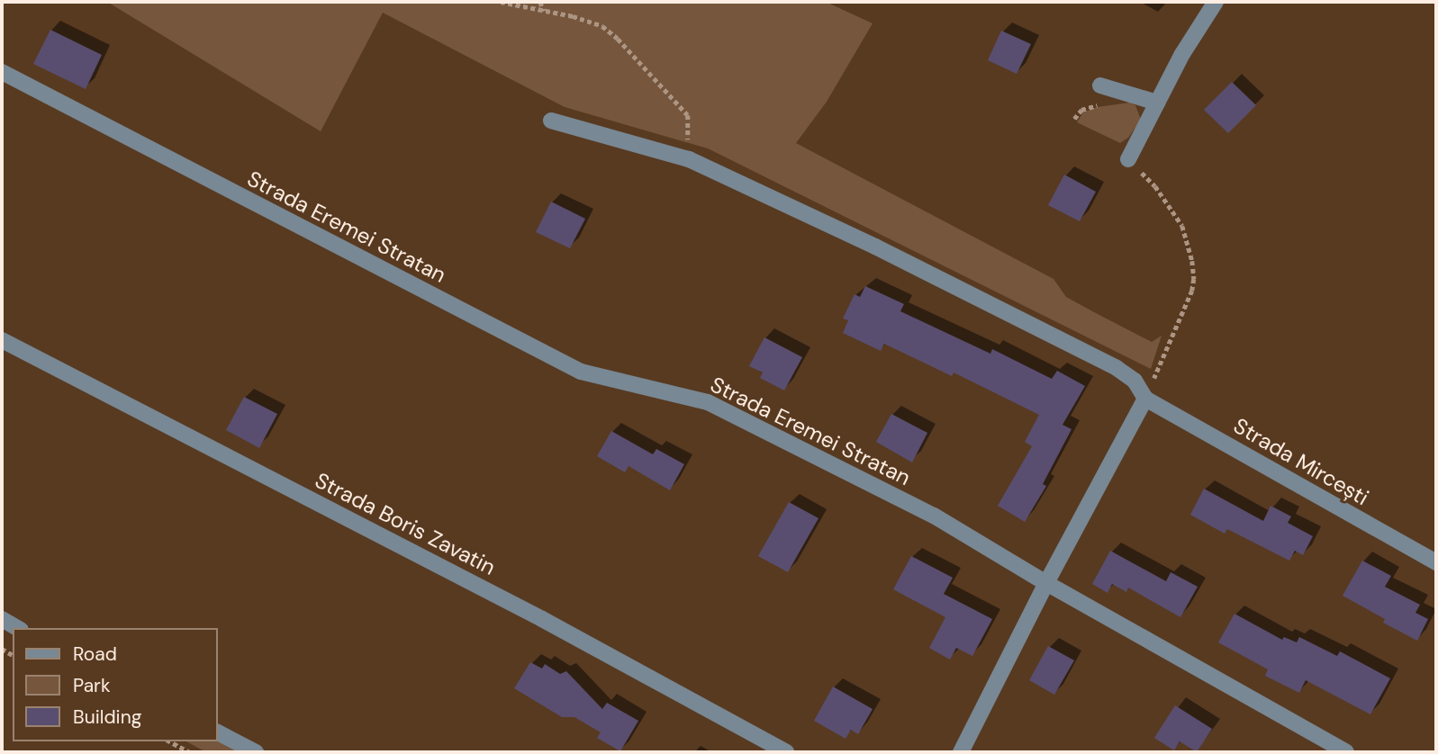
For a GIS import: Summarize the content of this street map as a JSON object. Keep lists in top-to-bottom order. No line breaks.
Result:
{"streets":{"street":["Strada Eremei Stratan","Strada Mircești","Strada Boris Zavatin"]},"legend":["Road","Park","Building"]}
